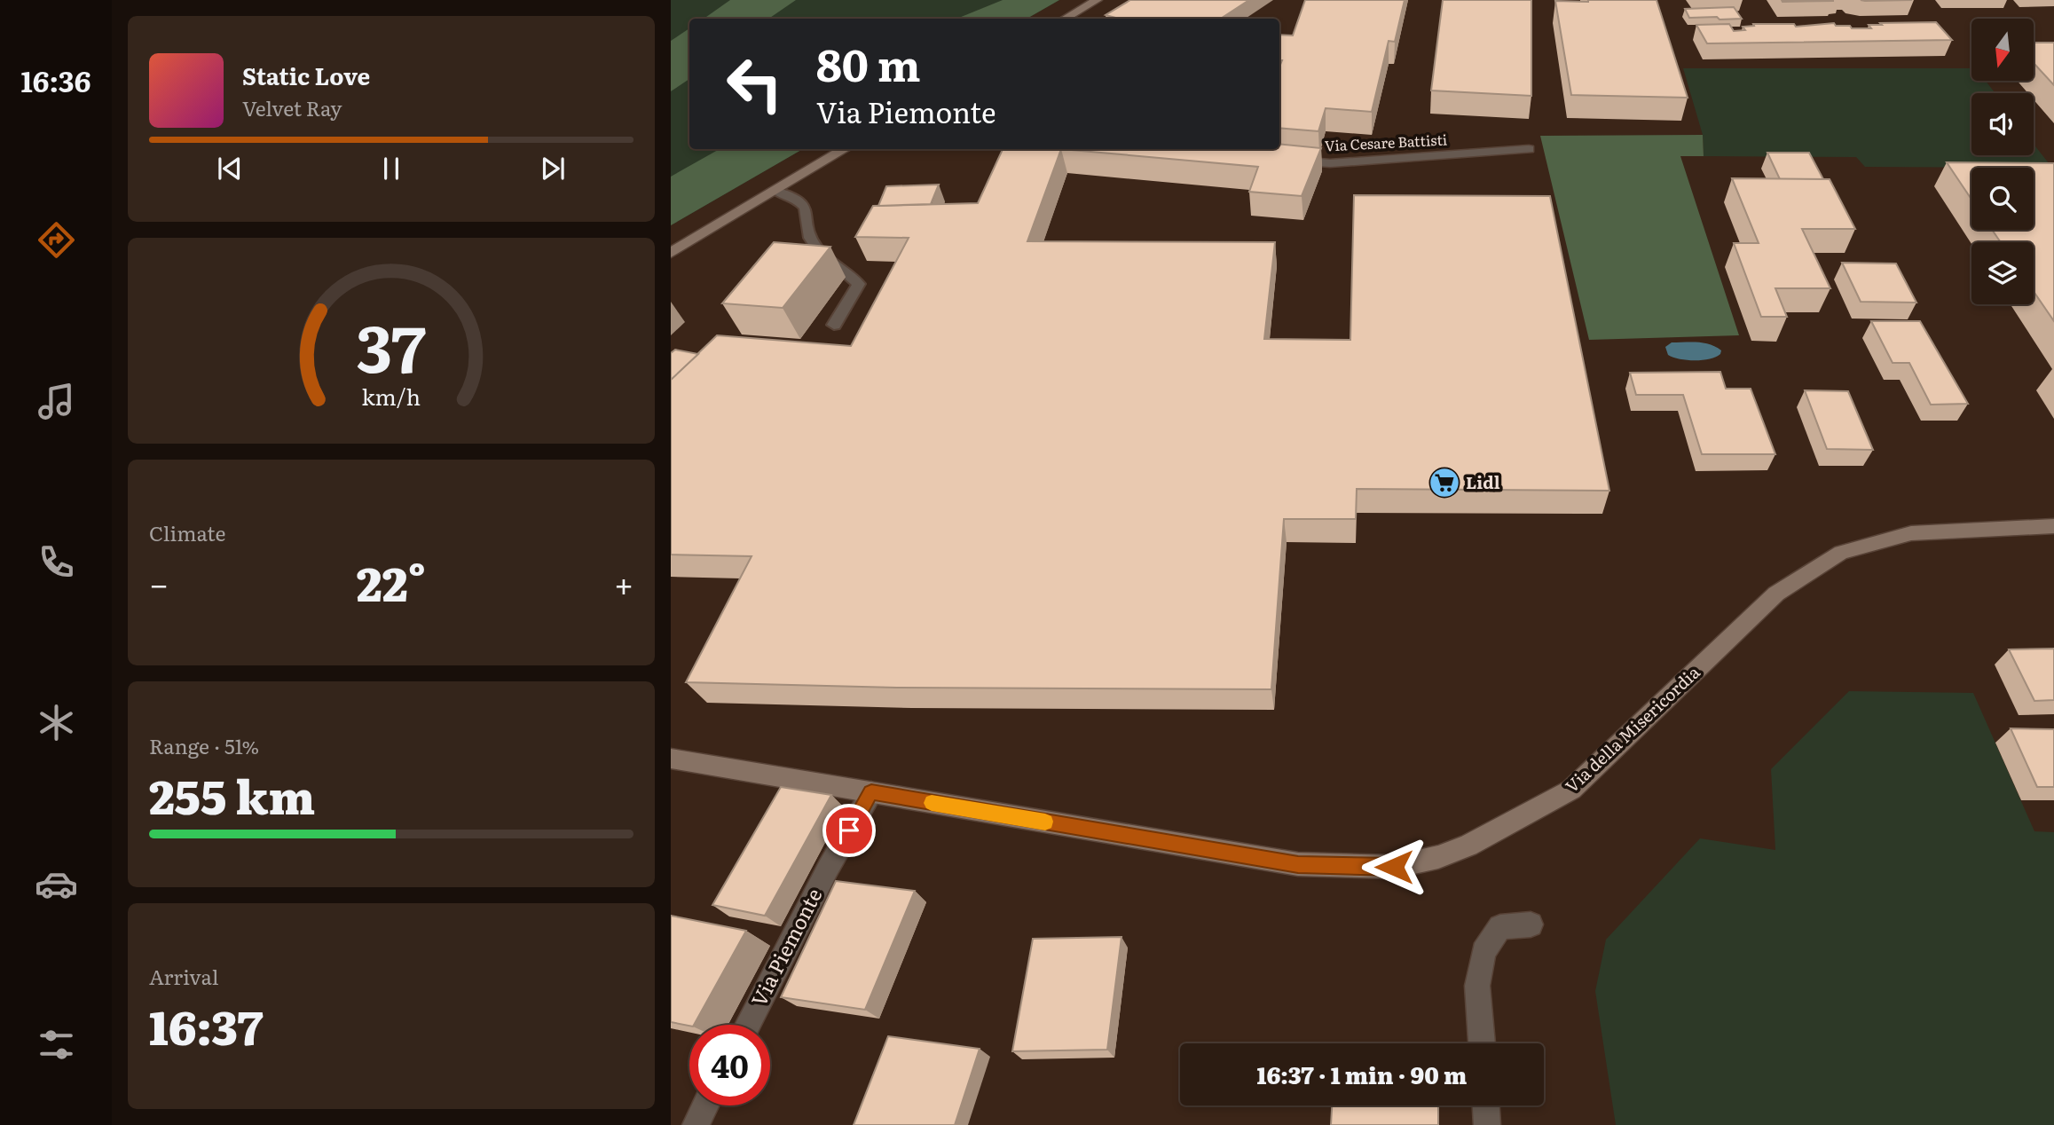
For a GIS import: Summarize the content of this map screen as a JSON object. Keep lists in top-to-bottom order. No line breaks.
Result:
{"streets":{"street":["Via Cesare Battisti","Via della Misericordia","Via Piemonte"]},"crossings":[["Via della Misericordia","Via Piemonte"]],"places":{"supermarket":["Lidl"]},"north":"bottom","page":{"tabs":"16:36","turn":["80 m","Via Piemonte"],"song":["Static Love","Velvet Ray"],"tile":["Climate",["Range · 51%","255 km"],["Arrival","16:37"]],"heat":["−","22°","+"],"limit":"40","trip":"16:37 · 1 min · 90 m","gauge":["37","km/h"]}}
